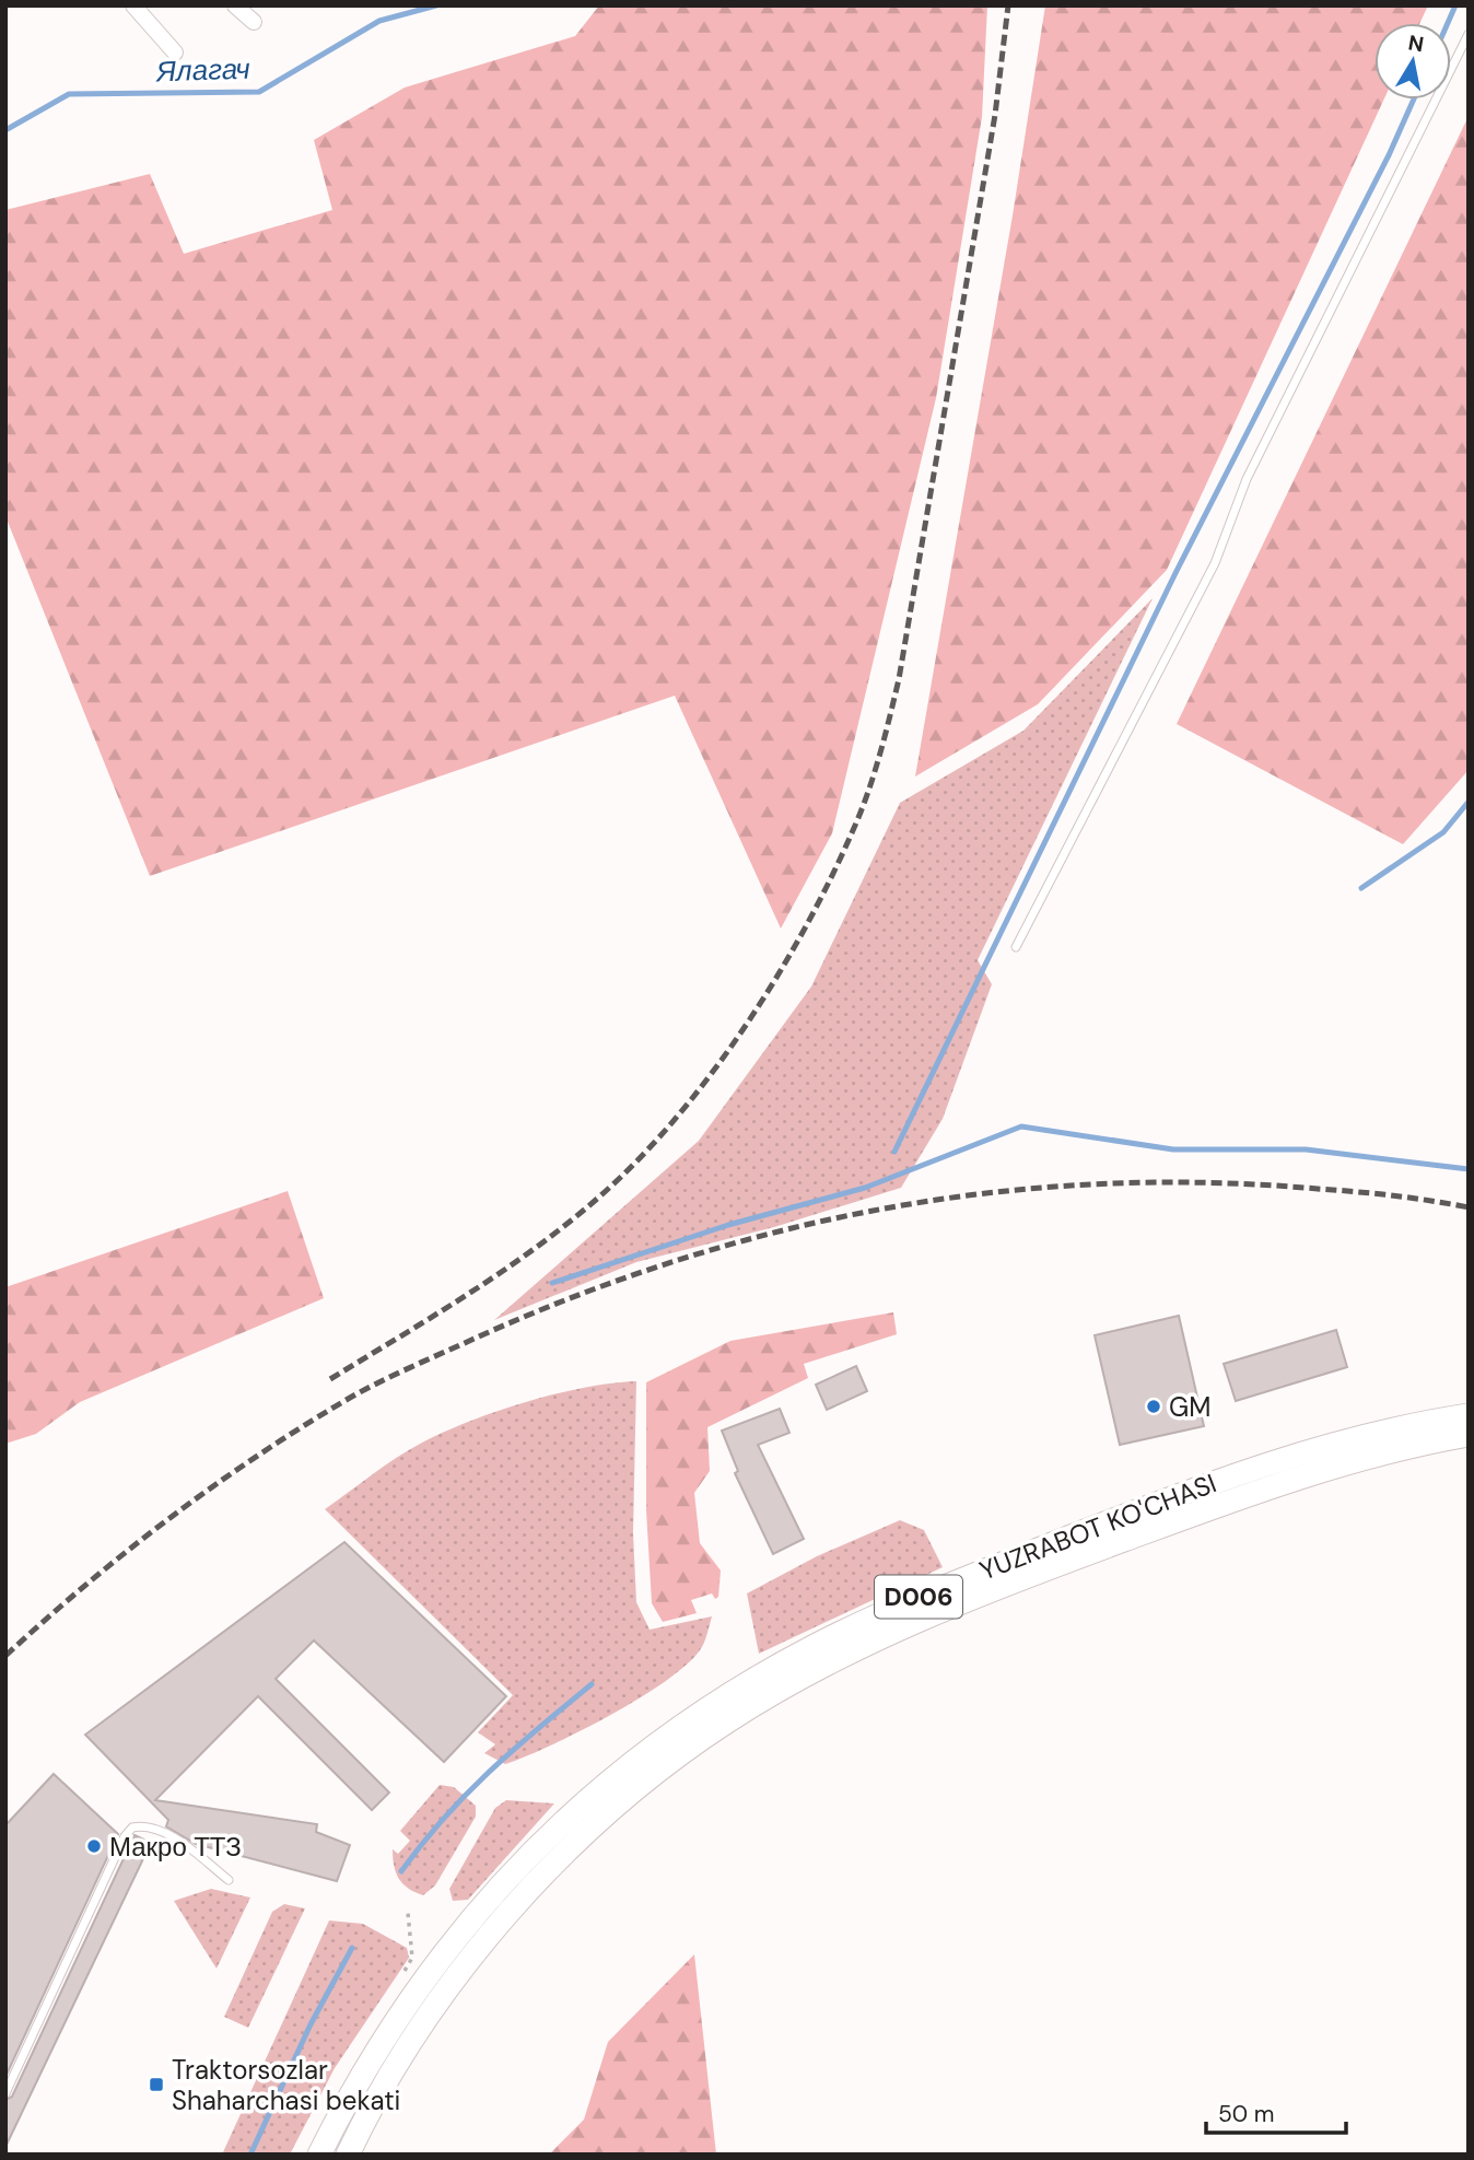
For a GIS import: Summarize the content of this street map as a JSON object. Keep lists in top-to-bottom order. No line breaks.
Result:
{"streets":{"main road":["YUZRABOT KO'CHASI","D006"]},"water":["Ялагач"],"places":{"other":["GM","Макро ТТЗ"],"transit":["Traktorsozlar Shaharchasi bekati"]},"scale_bar":"50 m","north":"top"}
